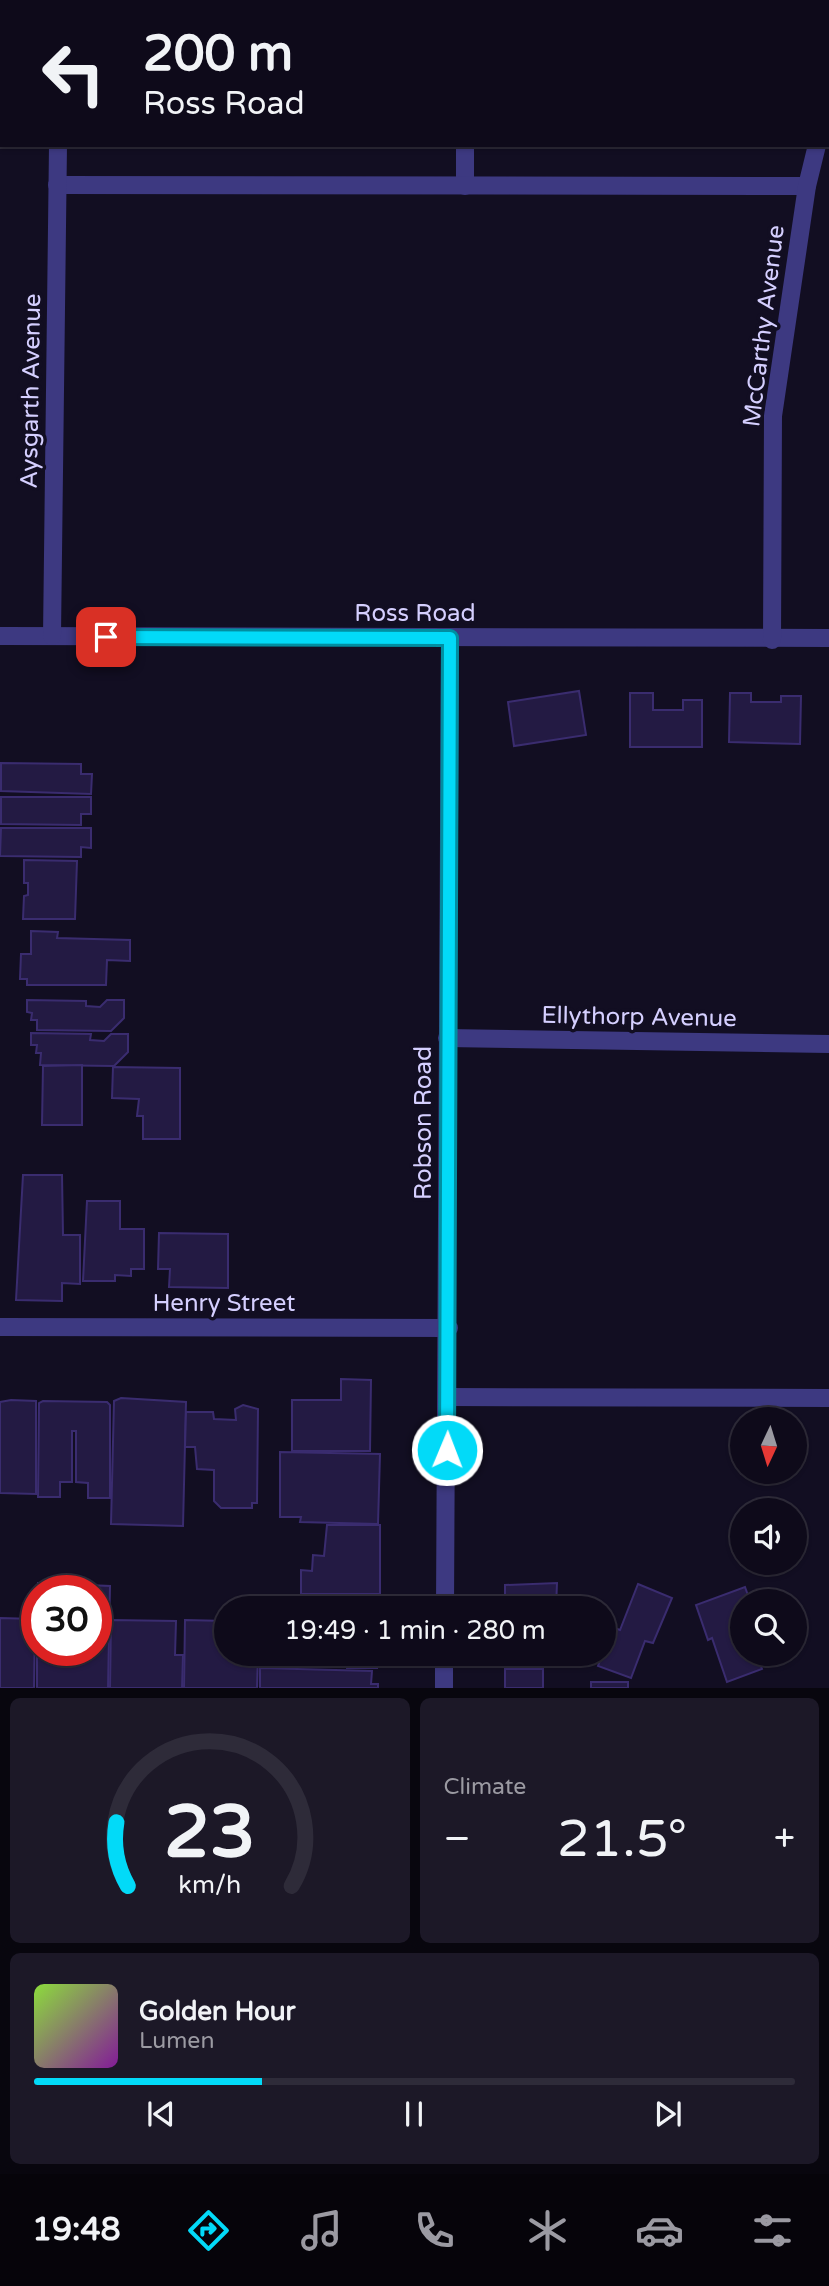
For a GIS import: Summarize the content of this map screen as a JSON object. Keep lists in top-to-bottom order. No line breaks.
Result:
{"streets":{"street":["McCarthy Avenue","Aysgarth Avenue","Ross Road","Ellythorp Avenue","Robson Road","Henry Street"]},"crossings":[["McCarthy Avenue","Ross Road"],["Aysgarth Avenue","Ross Road"],["Ross Road","Robson Road"],["Ellythorp Avenue","Robson Road"],["Robson Road","Henry Street"]],"north":"bottom","page":{"turn":["200 m","Ross Road"],"limit":"30","trip":"19:49 · 1 min · 280 m","tile":"Climate","heat":["−","21.5°","+"],"song":["Golden Hour","Lumen"],"tabs":"19:48","gauge":["23","km/h"]}}
